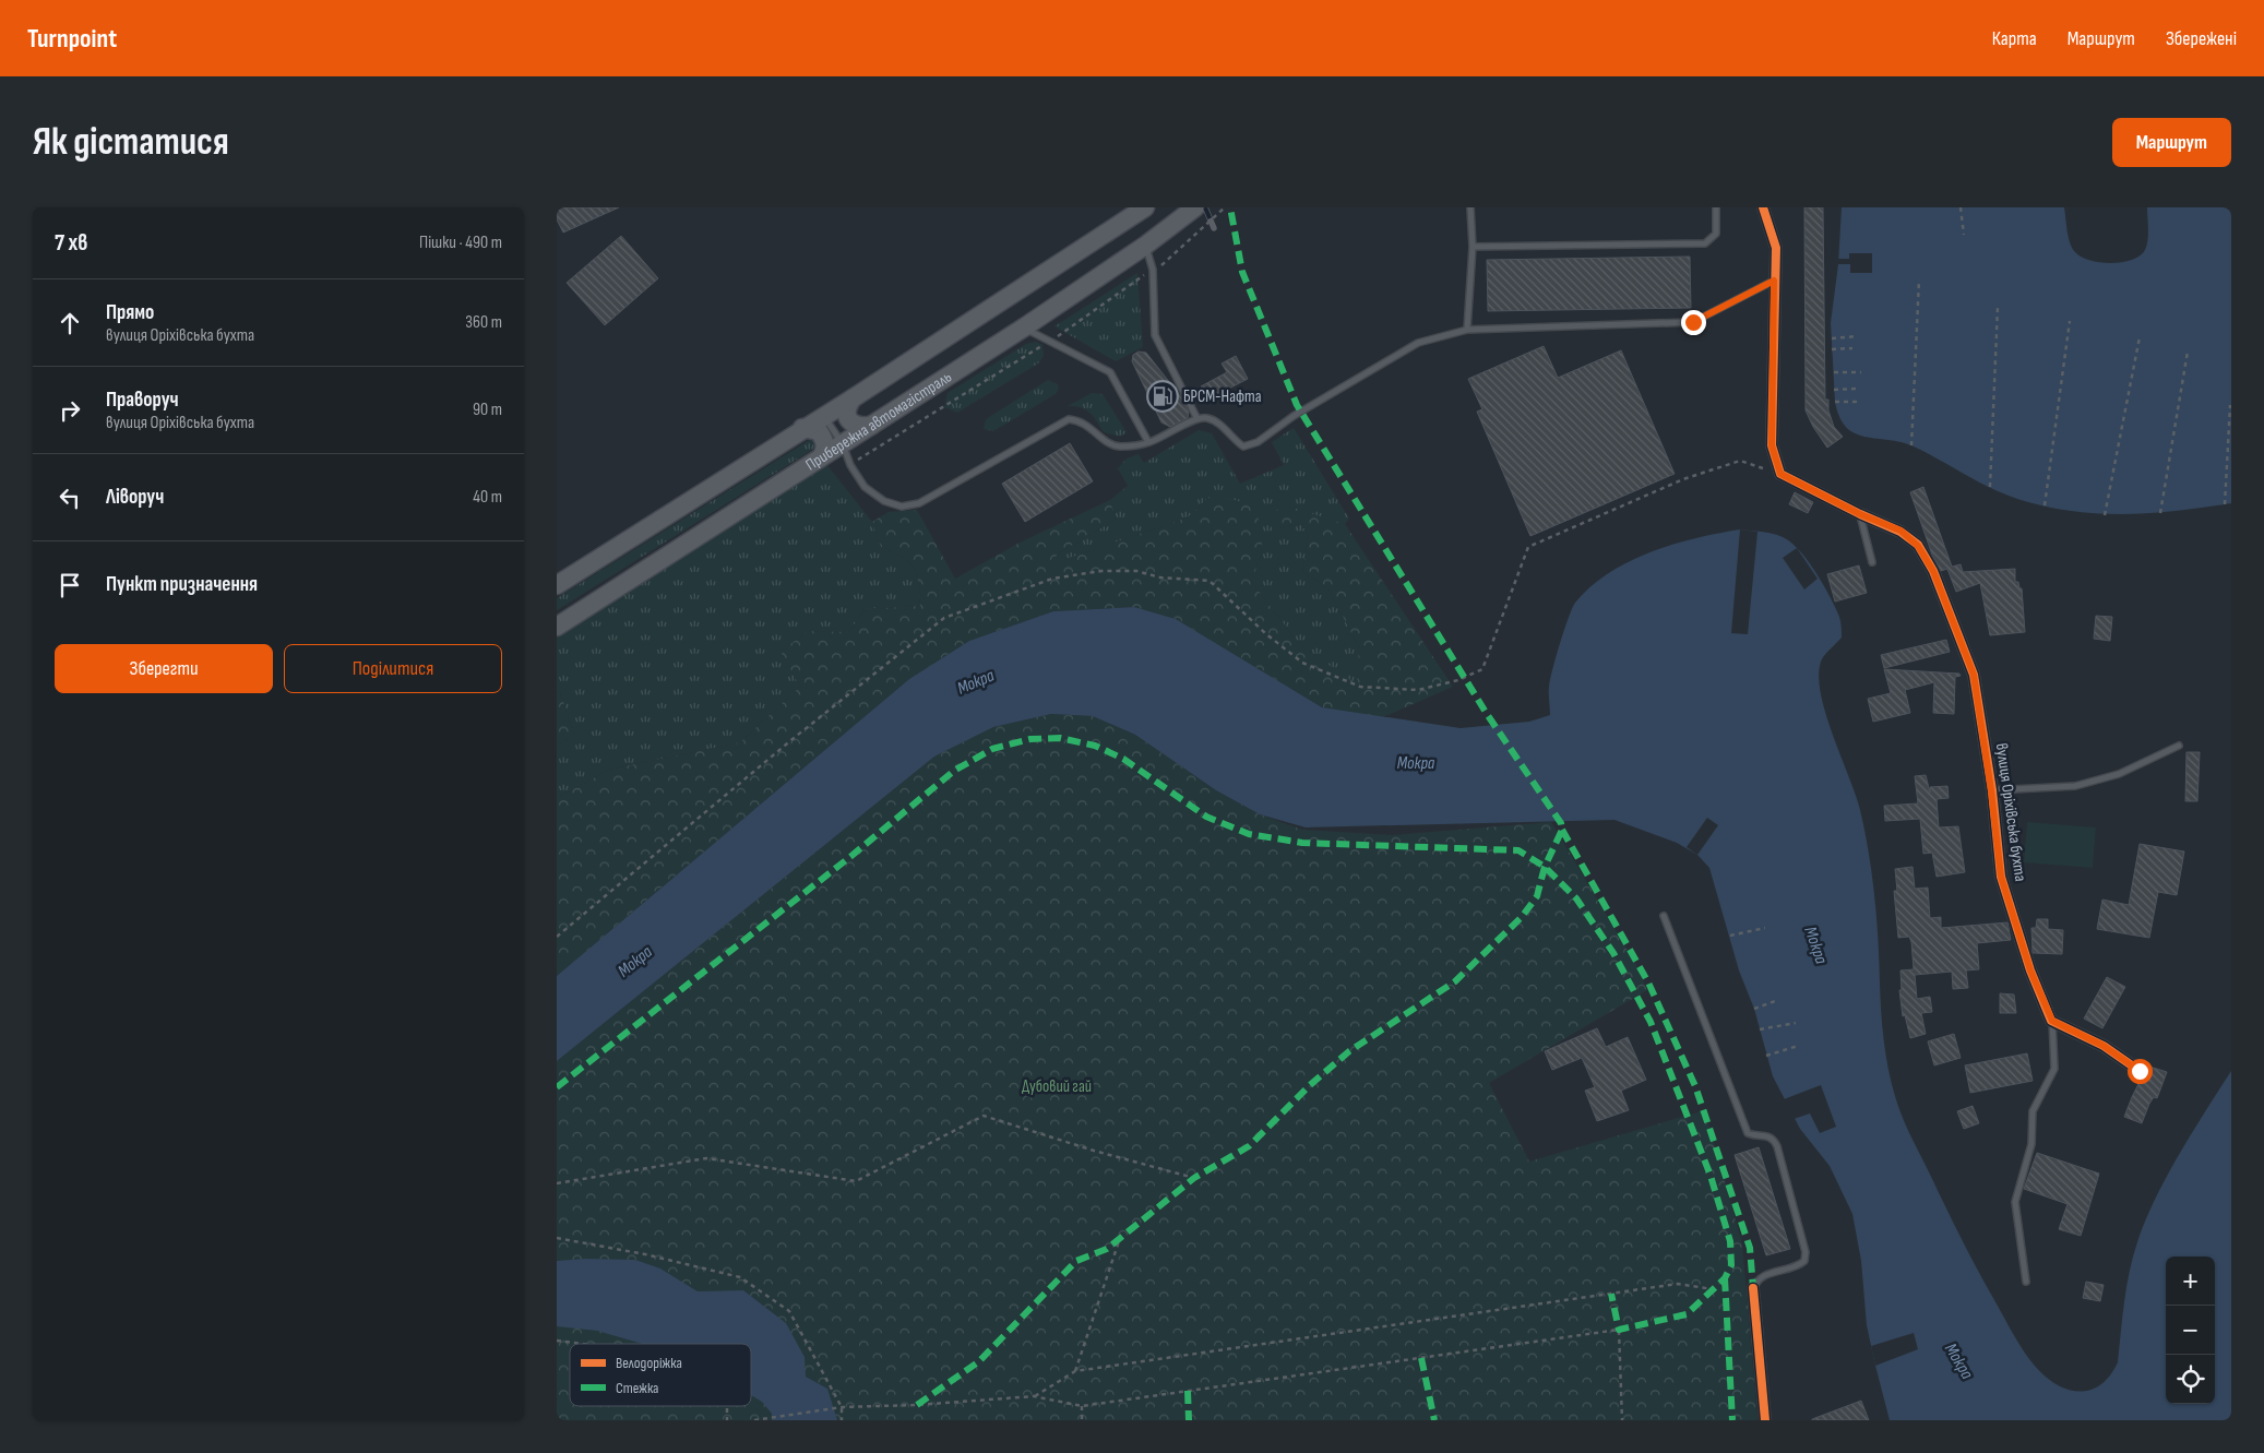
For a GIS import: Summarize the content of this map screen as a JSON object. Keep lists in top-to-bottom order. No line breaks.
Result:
{"streets":{"main road":["Прибережна автомагістраль"],"street":["вулиця Оріхівська бухта"]},"water":["Мокра"],"parks":["Дубовий гай"],"places":{"fuel station":["БРСМ-Нафта"]},"legend":["Велодоріжка","Стежка"],"page":{"header":"Turnpoint","nav":["Карта","Маршрут","Збережені"],"buttons":["Маршрут",["Зберегти","Поділитися"]],"title":"Як дістатися","heading":["7 хв","Пішки · 490 m"],"list":[["Прямо","вулиця Оріхівська бухта","360 m"],["Праворуч","вулиця Оріхівська бухта","90 m"],["Ліворуч","40 m"],"Пункт призначення"],"map_buttons":["+","−"]}}
